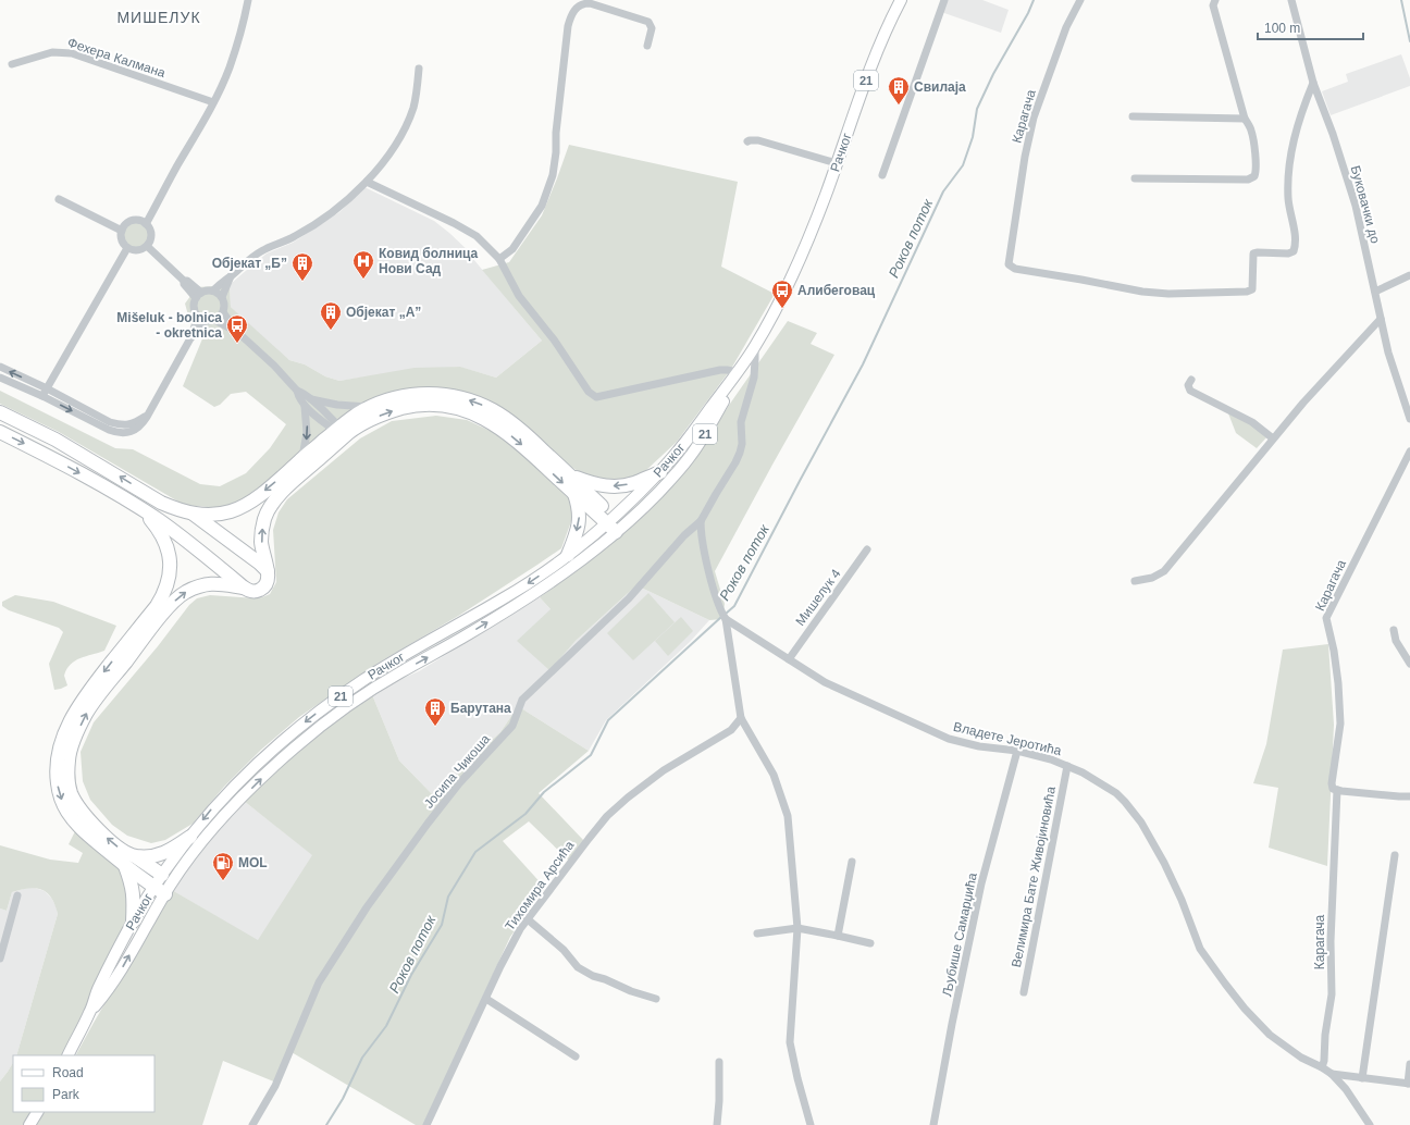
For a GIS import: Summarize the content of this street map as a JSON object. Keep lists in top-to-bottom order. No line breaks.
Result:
{"streets":{"main road":["21","Рачког"],"street":["Фехера Калмана","Карагача","Буковачки до","Мишелук 4","Владете Јеротића","Јосипа Чикоша","Велимира Бате Живојиновића","Тихомира Арсића","Љубише Самарџића"]},"crossings":[["Карагача","Буковачки до"],["Карагача","Владете Јеротића"],["Рачког","Јосипа Чикоша"],["Мишелук 4","Владете Јеротића"],["Владете Јеротића","Велимира Бате Живојиновића"],["Владете Јеротића","Љубише Самарџића"]],"districts":["МИШЕЛУК"],"water":["Роков поток"],"places":{"building":["Свилаја","Објекат „Б”","Објекат „А”","Барутана"],"hospital":["Ковид болница Нови Сад"],"bus stop":["Алибеговац","Mišeluk - bolnica - okretnica"],"fuel station":["MOL"]},"legend":["Road","Park"],"scale_bar":"100 m"}
